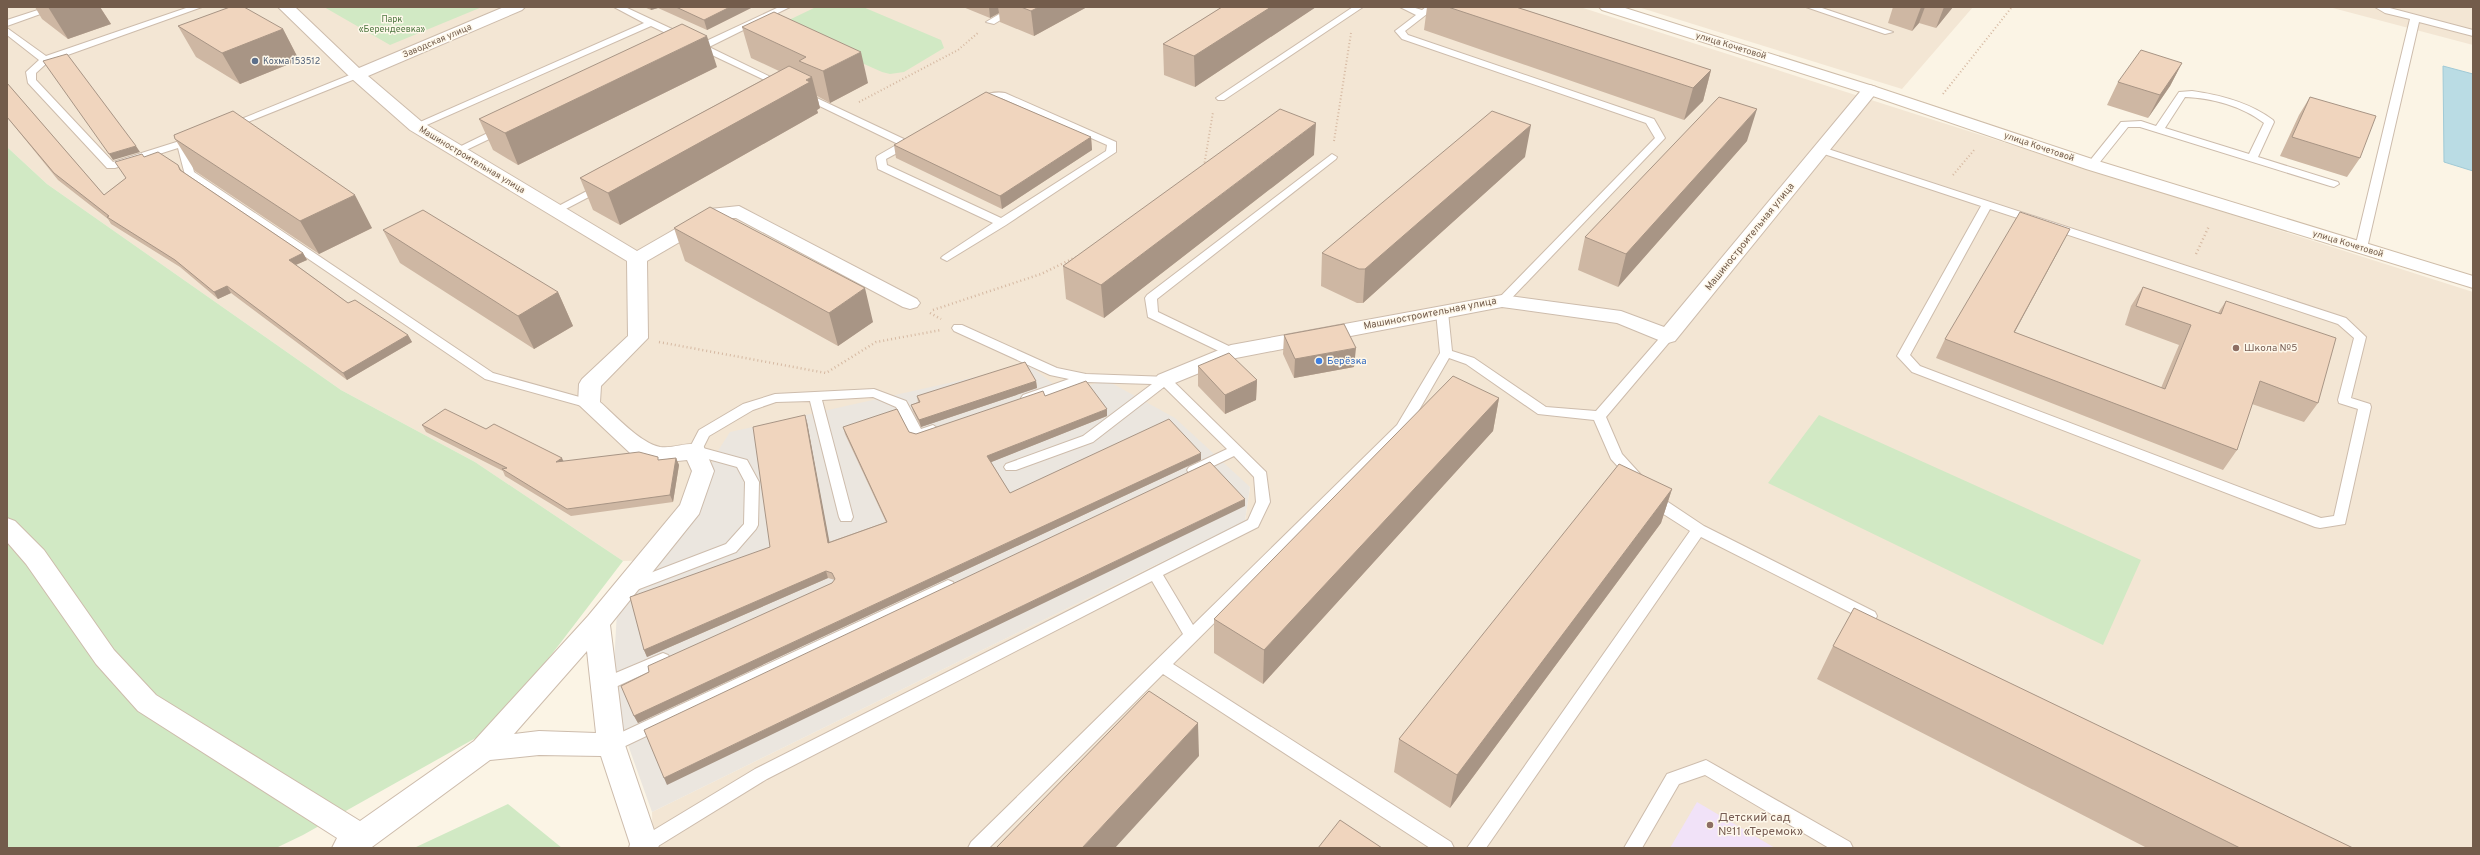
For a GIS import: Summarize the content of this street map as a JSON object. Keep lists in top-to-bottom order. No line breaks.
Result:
{"streets":{"street":["Заводская улица","улица Кочетовой","Машиностроительная улица"]},"crossings":[["Заводская улица","Машиностроительная улица"],["улица Кочетовой","Машиностроительная улица"]],"parks":["Парк «Берендеевка»"],"places":["Кохма 153512","Школа №5","Берёзка","Детский сад №11 «Теремок»"]}
